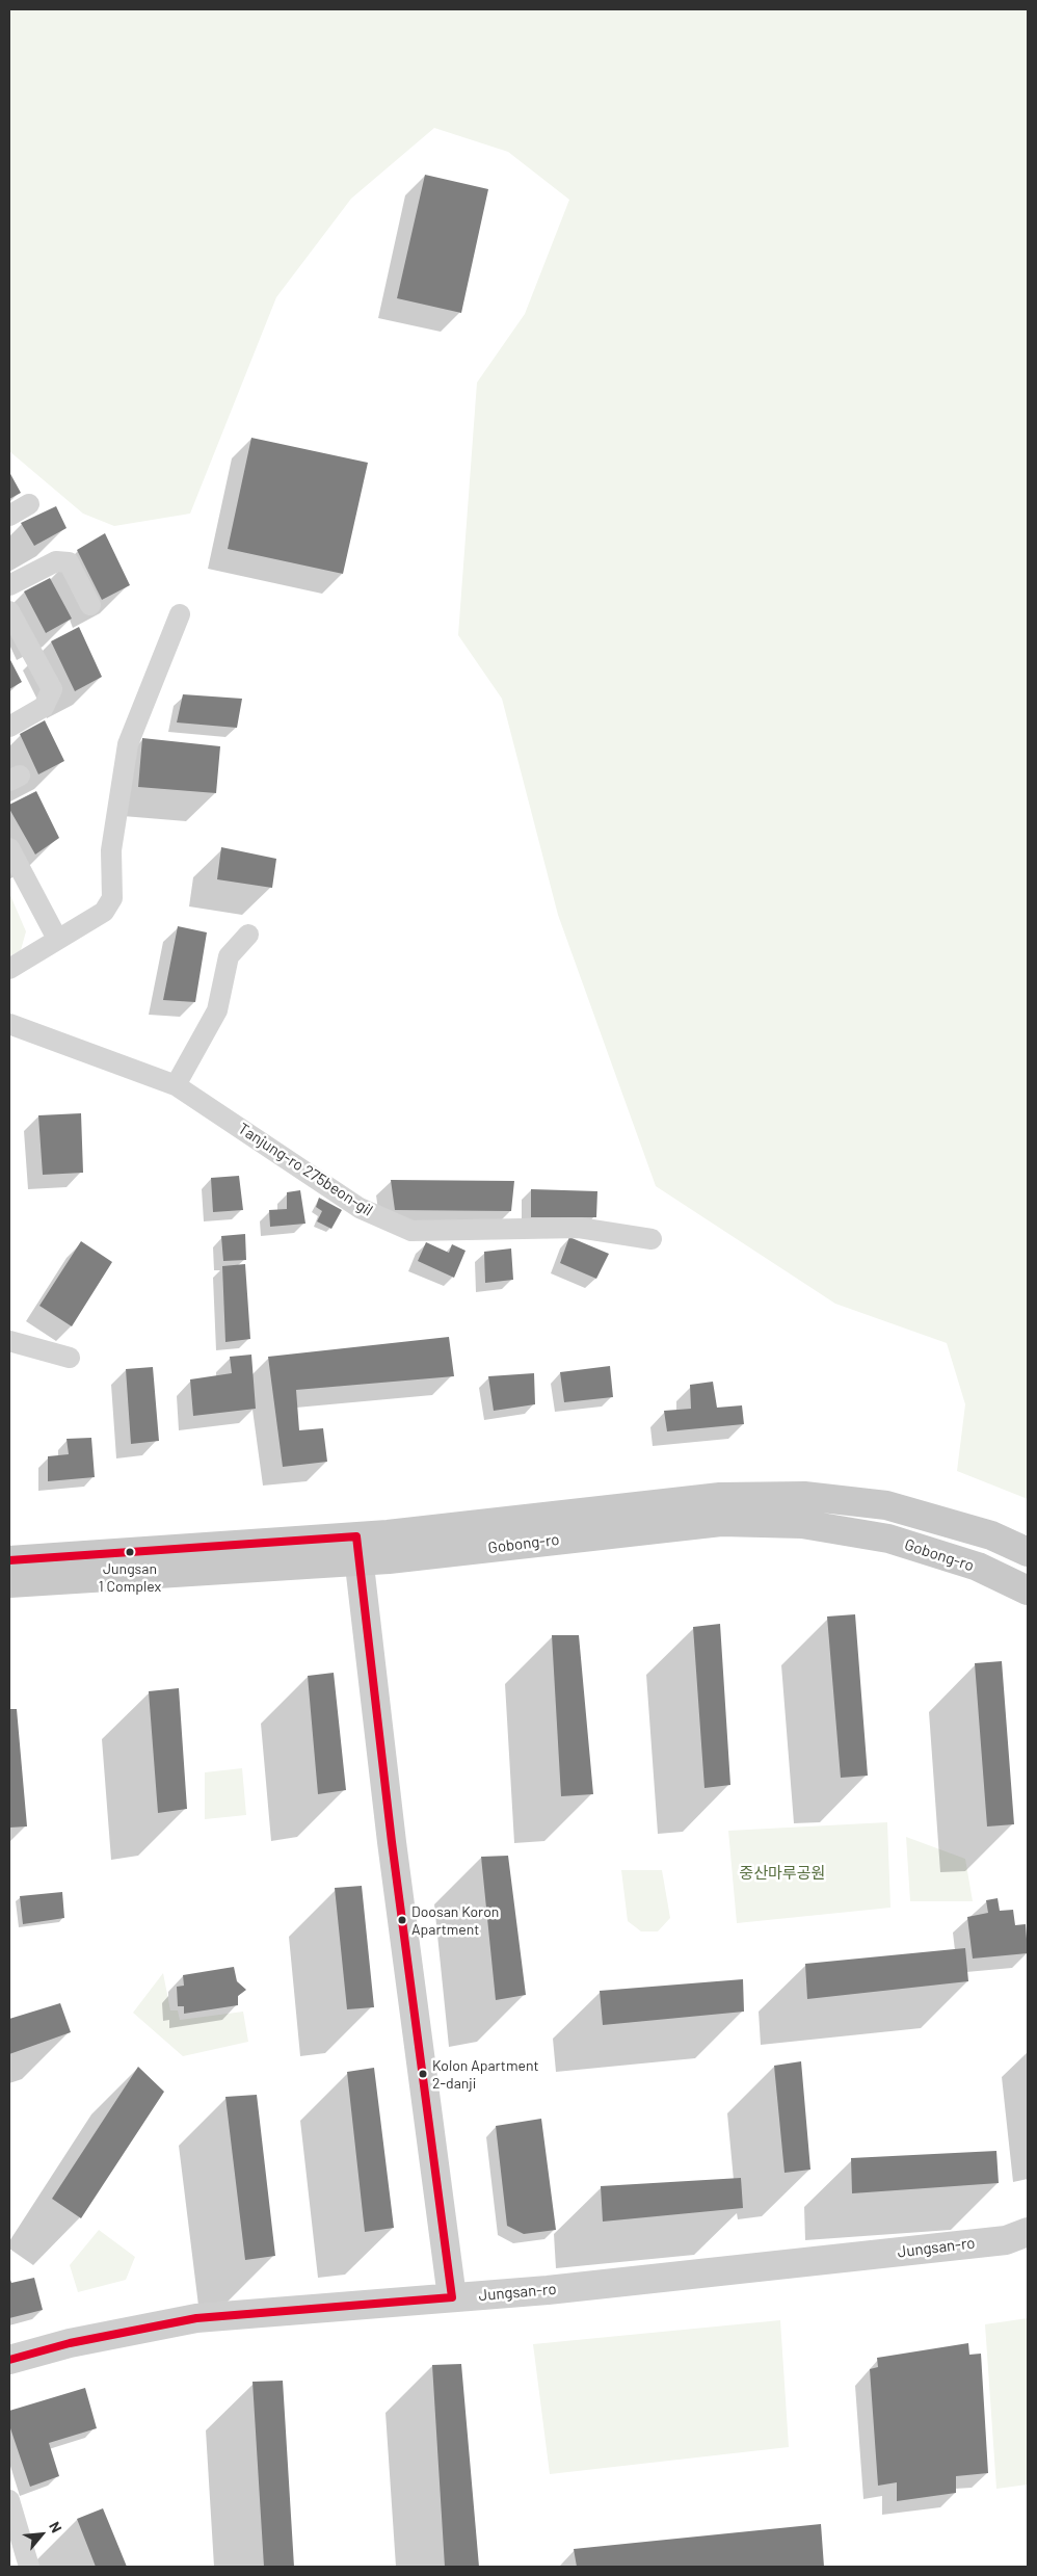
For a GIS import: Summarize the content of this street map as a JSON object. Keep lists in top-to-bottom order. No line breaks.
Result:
{"streets":{"main road":["Gobong-ro","Jungsan-ro"],"street":["Tanjung-ro 275beon-gil"]},"parks":["중산마루공원"],"places":["Jungsan 1 Complex","Doosan Koron Apartment","Kolon Apartment 2-danji"],"north":"top right"}
